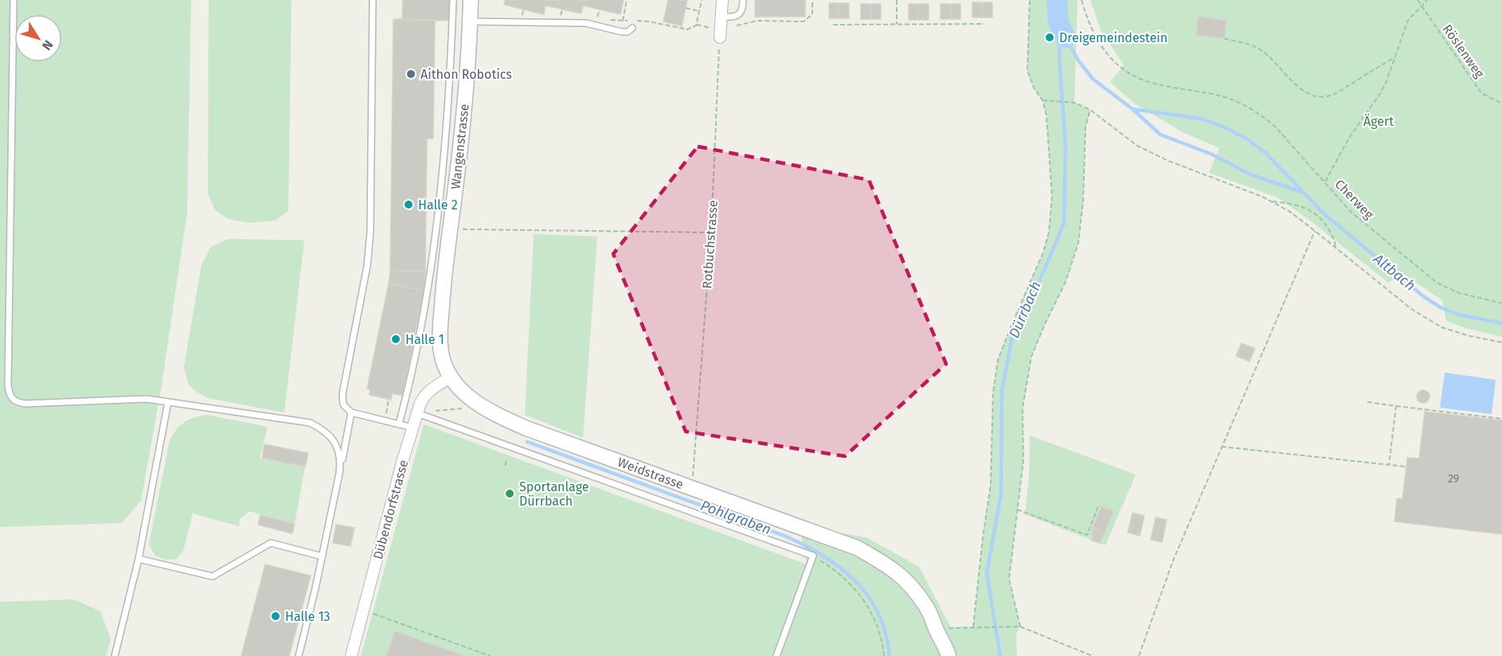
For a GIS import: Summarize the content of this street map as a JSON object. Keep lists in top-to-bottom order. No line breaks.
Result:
{"streets":{"main road":["Wangenstrasse","Weidstrasse"],"street":["Dübendorfstrasse"],"path":["Röslenweg","Cherweg","Rotbuchstrasse"]},"crossings":[["Röslenweg","Cherweg"],["Wangenstrasse","Weidstrasse"],["Wangenstrasse","Dübendorfstrasse"],["Rotbuchstrasse","Weidstrasse"],["Weidstrasse","Dübendorfstrasse"]],"water":["Altbach","Dürrbach","Pohlgraben"],"parks":["Ägert"],"places":["Dreigemeindestein","Aithon Robotics","Halle 2","Halle 1","Sportanlage Dürrbach","Halle 13"],"house_numbers":["29"],"north":"bottom right"}
